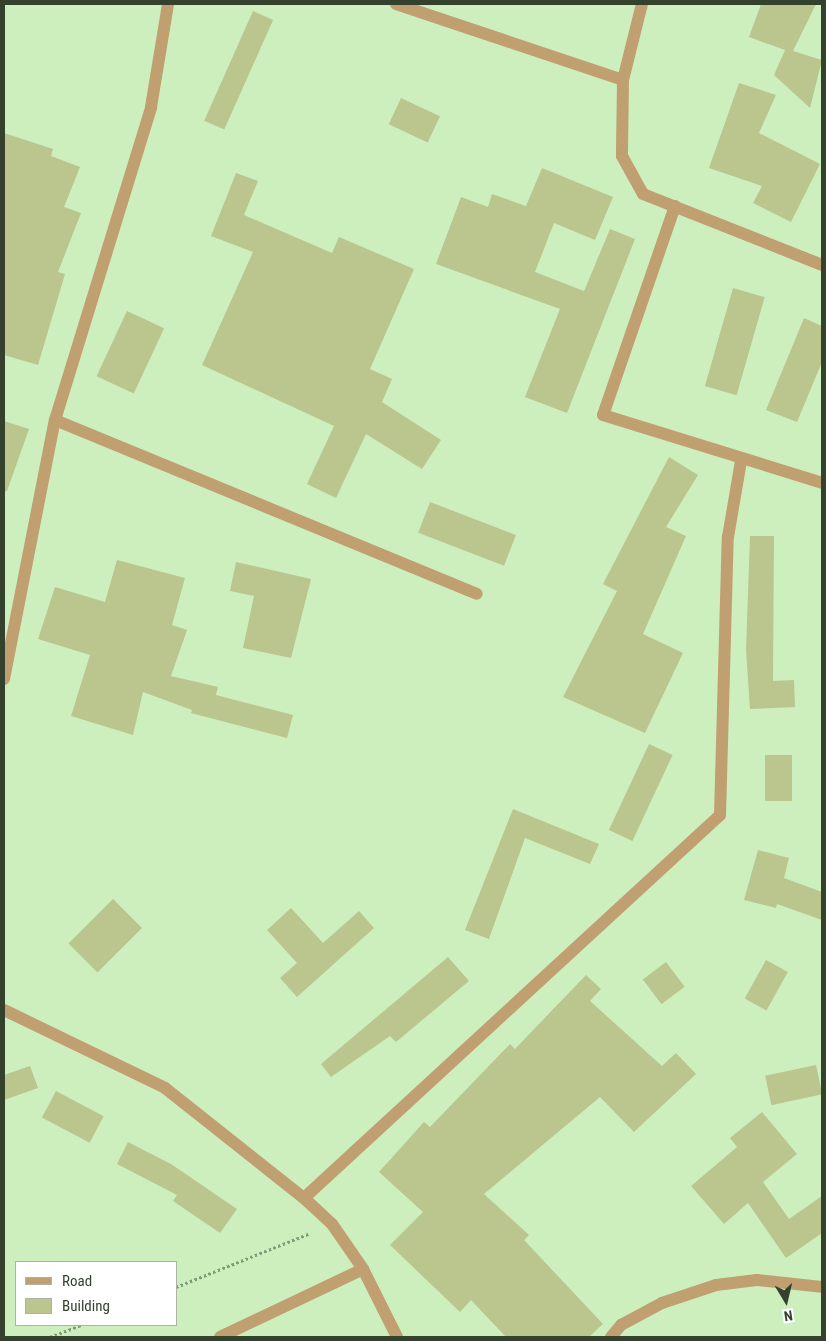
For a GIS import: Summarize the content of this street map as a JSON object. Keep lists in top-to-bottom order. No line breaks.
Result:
{"legend":["Road","Building"],"north":"bottom"}
